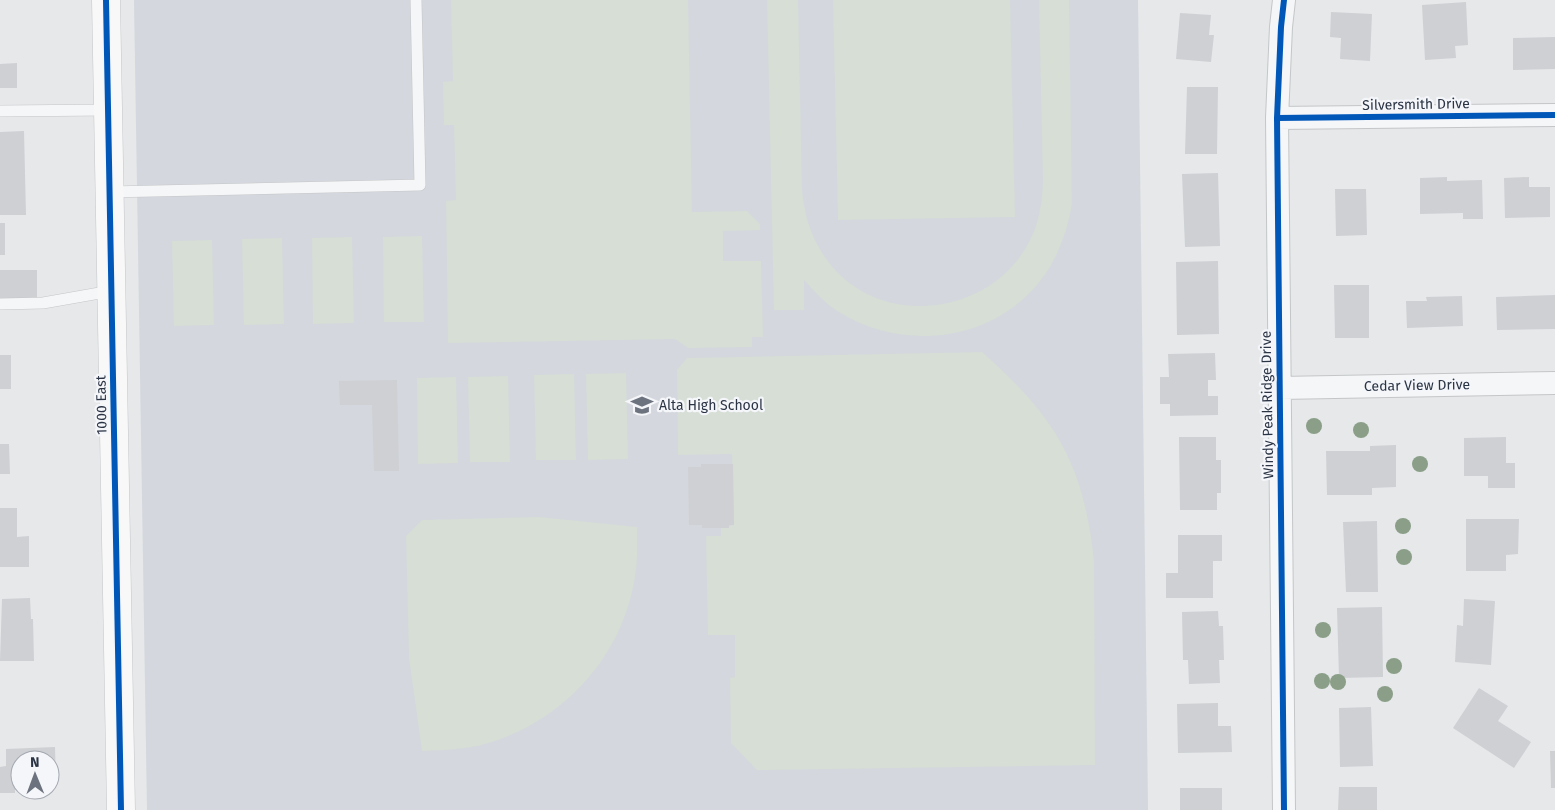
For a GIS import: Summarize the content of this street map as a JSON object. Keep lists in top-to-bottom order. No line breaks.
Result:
{"streets":{"street":["Silversmith Drive","Cedar View Drive","1000 East","Windy Peak Ridge Drive"]},"crossings":[["Silversmith Drive","Windy Peak Ridge Drive"],["Cedar View Drive","Windy Peak Ridge Drive"]],"places":{"school or university":["Alta High School"]},"north":"top"}
